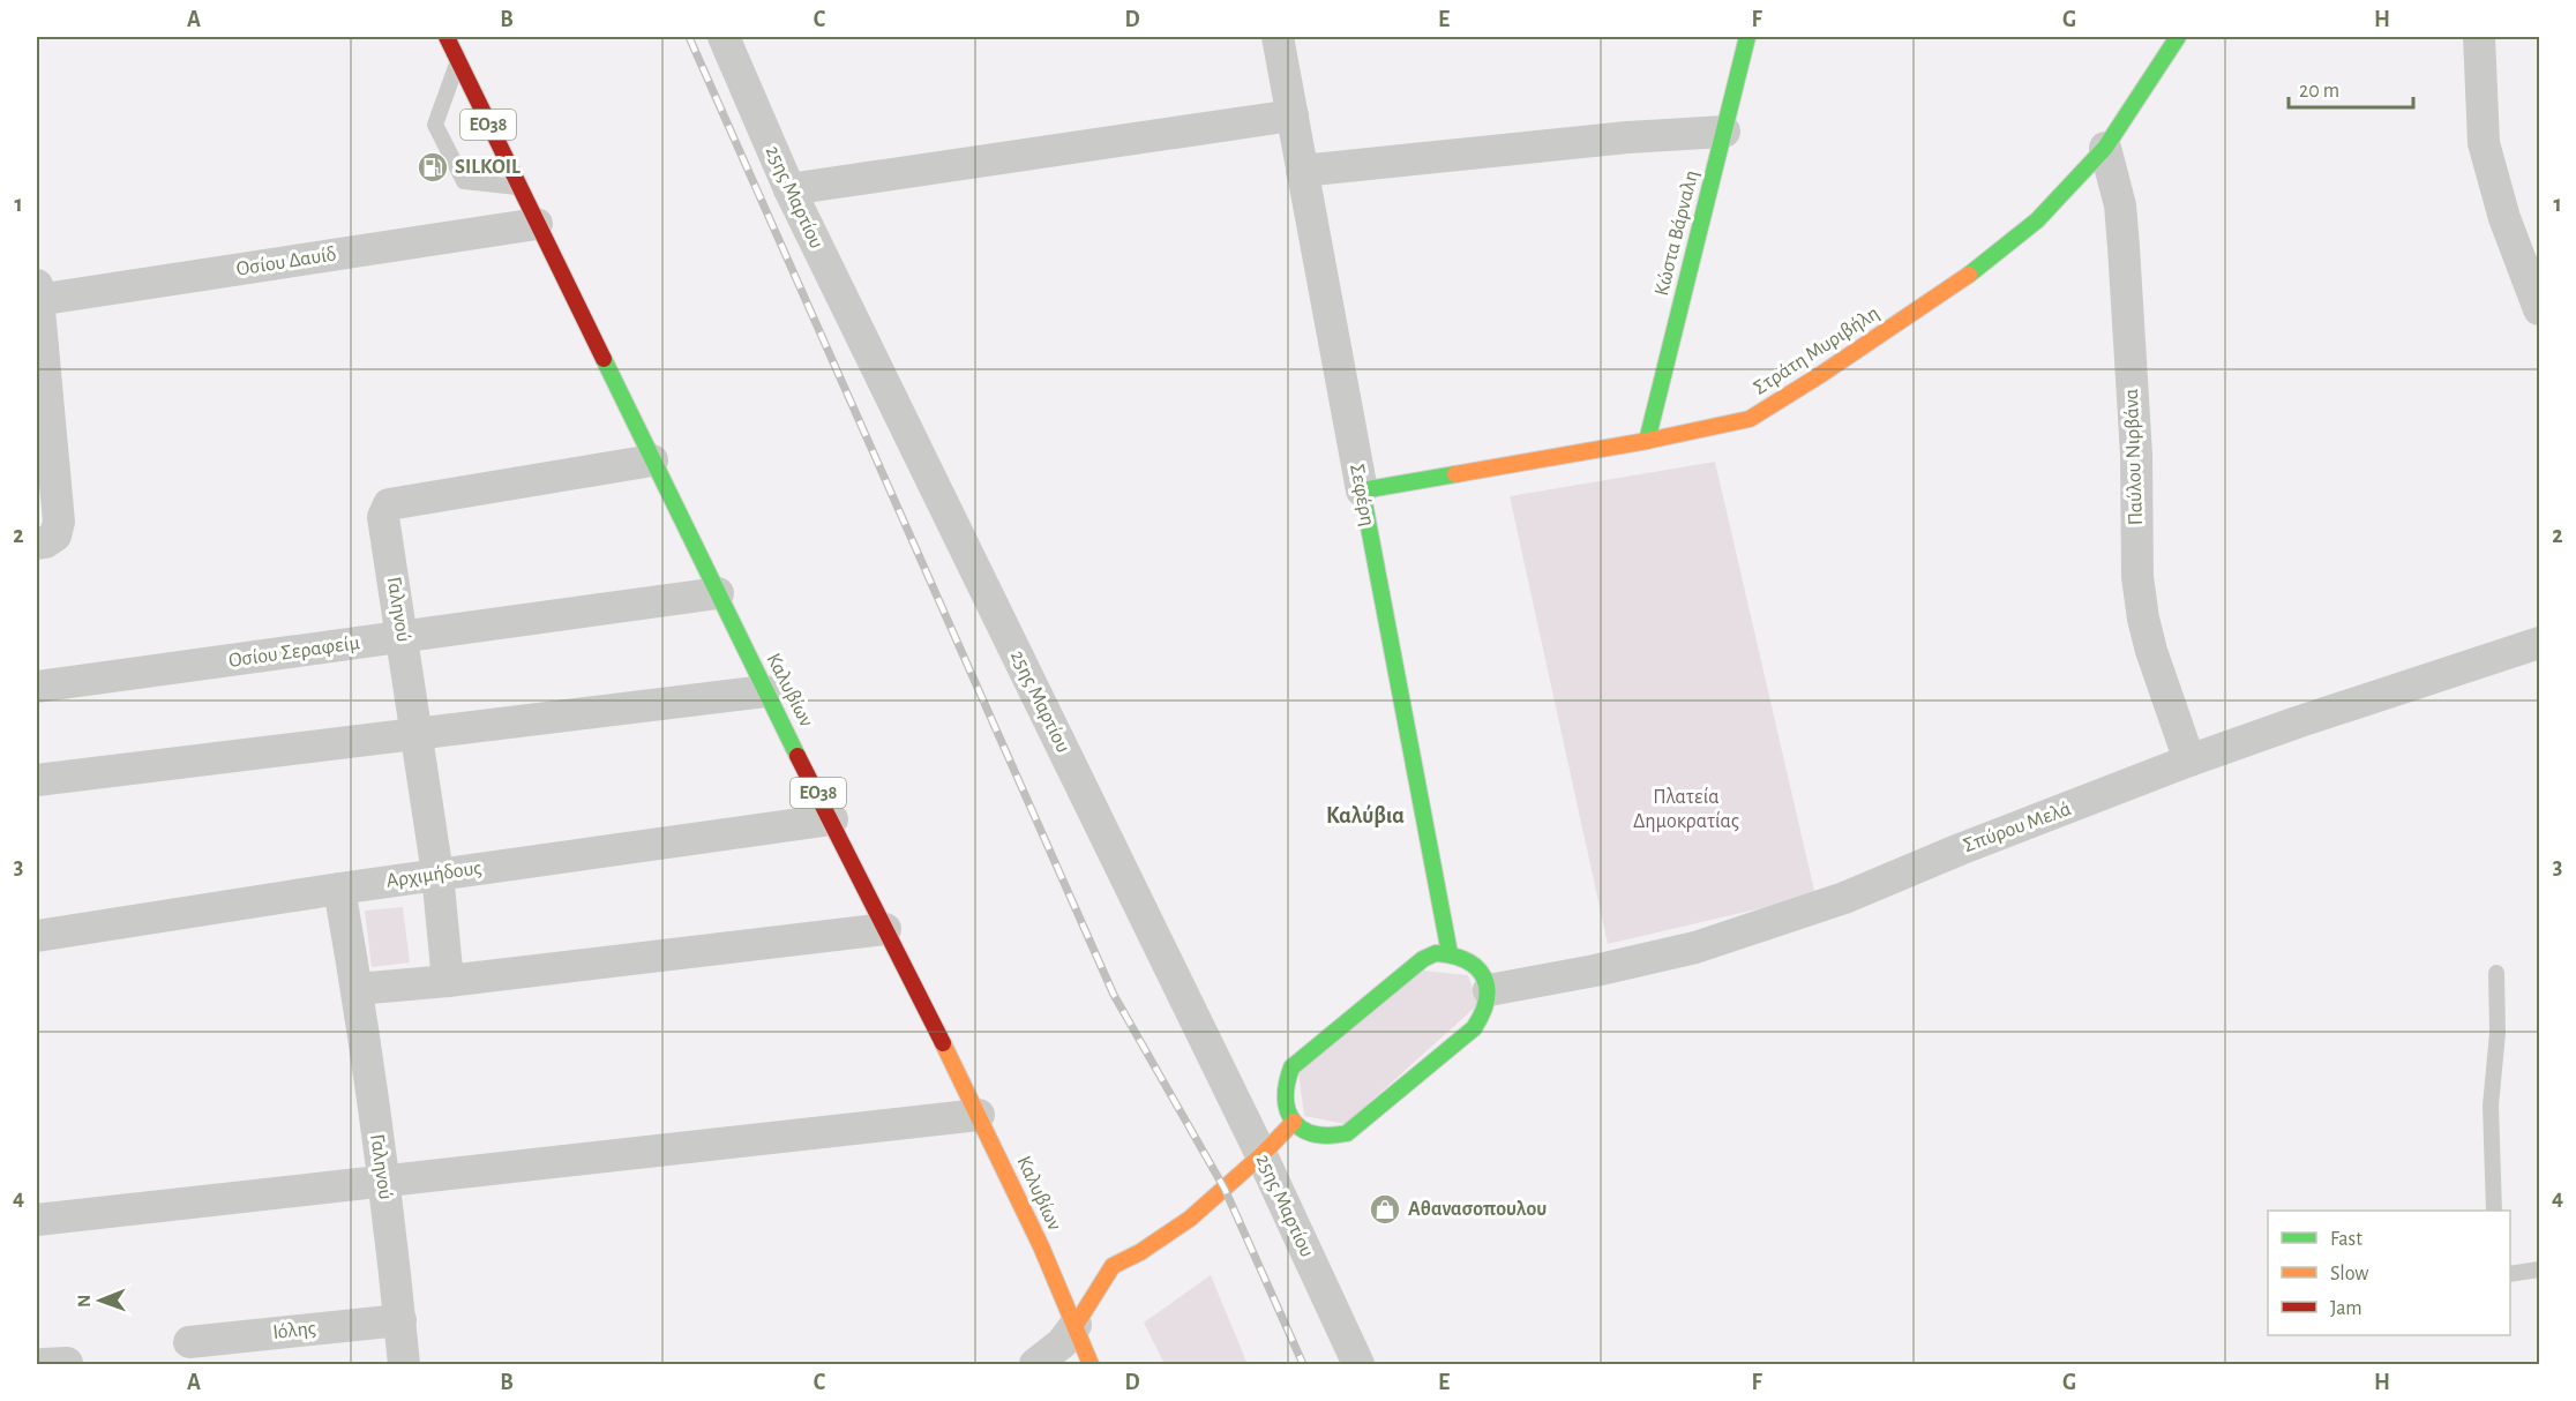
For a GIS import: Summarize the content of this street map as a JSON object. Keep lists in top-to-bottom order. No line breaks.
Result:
{"streets":{"street":["ΕΟ38","25ης Μαρτίου","Κώστα Βάρναλη","Οσίου Δαυίδ","Στράτη Μυριβήλη","Παύλου Νιρβάνα","Σεφέρη","Γαληνού","Οσίου Σεραφείμ","Καλυβίων","Σπύρου Μελά","Αρχιμήδους","Ιόλης"]},"crossings":[["Κώστα Βάρναλη","Στράτη Μυριβήλη"],["Οσίου Δαυίδ","Καλυβίων"],["Στράτη Μυριβήλη","Παύλου Νιρβάνα"],["Στράτη Μυριβήλη","Σεφέρη"],["Παύλου Νιρβάνα","Σπύρου Μελά"],["Γαληνού","Οσίου Σεραφείμ"],["Γαληνού","Καλυβίων"],["Γαληνού","Αρχιμήδους"],["Γαληνού","Ιόλης"],["Οσίου Σεραφείμ","Καλυβίων"],["Καλυβίων","Αρχιμήδους"]],"districts":["Καλύβια"],"parks":["Πλατεία Δημοκρατίας"],"places":{"fuel station":["SILKOIL"],"shop":["Αθανασοπουλου"]},"legend":["Fast","Slow","Jam"],"scale_bar":"20 m","north":"left","grid":{"columns":["A","B","C","D","E","F","G","H"],"rows":["1","2","3","4"]}}
